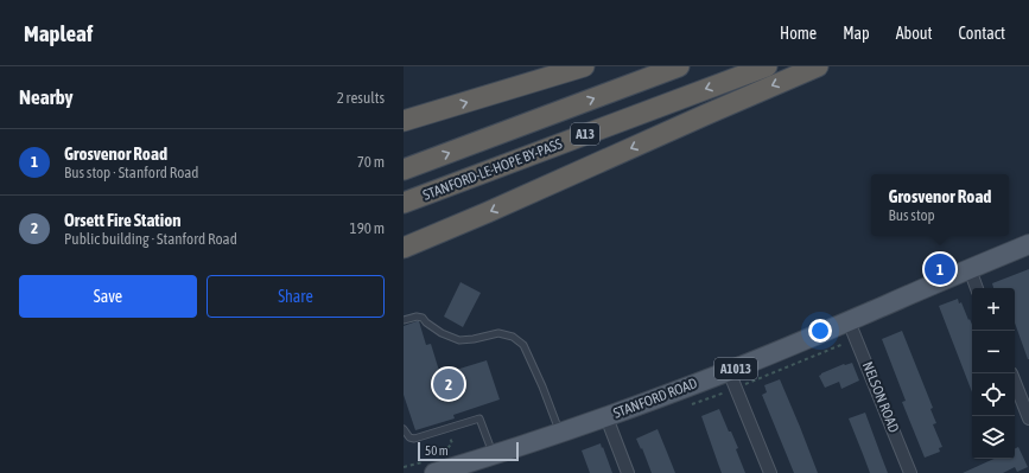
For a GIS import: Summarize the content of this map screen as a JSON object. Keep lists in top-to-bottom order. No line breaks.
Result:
{"streets":{"highway":["A13","STANFORD-LE-HOPE BY-PASS"],"main road":["A1013","STANFORD ROAD"],"street":["NELSON ROAD"]},"crossings":[["NELSON ROAD","STANFORD ROAD"]],"scale_bar":"50 m","page":{"header":"Mapleaf","nav":["Home","Map","About","Contact"],"heading":["Nearby","2 results"],"list":[{"mark":"1","name":"Grosvenor Road","note":"Bus stop · Stanford Road","value":"70 m"},{"mark":"2","name":"Orsett Fire Station","note":"Public building · Stanford Road","value":"190 m"}],"popup":["Grosvenor Road","Bus stop"],"pins":["1","2"],"buttons":["Save","Share"],"map_buttons":["+","−"],"scale":"50 m"}}
